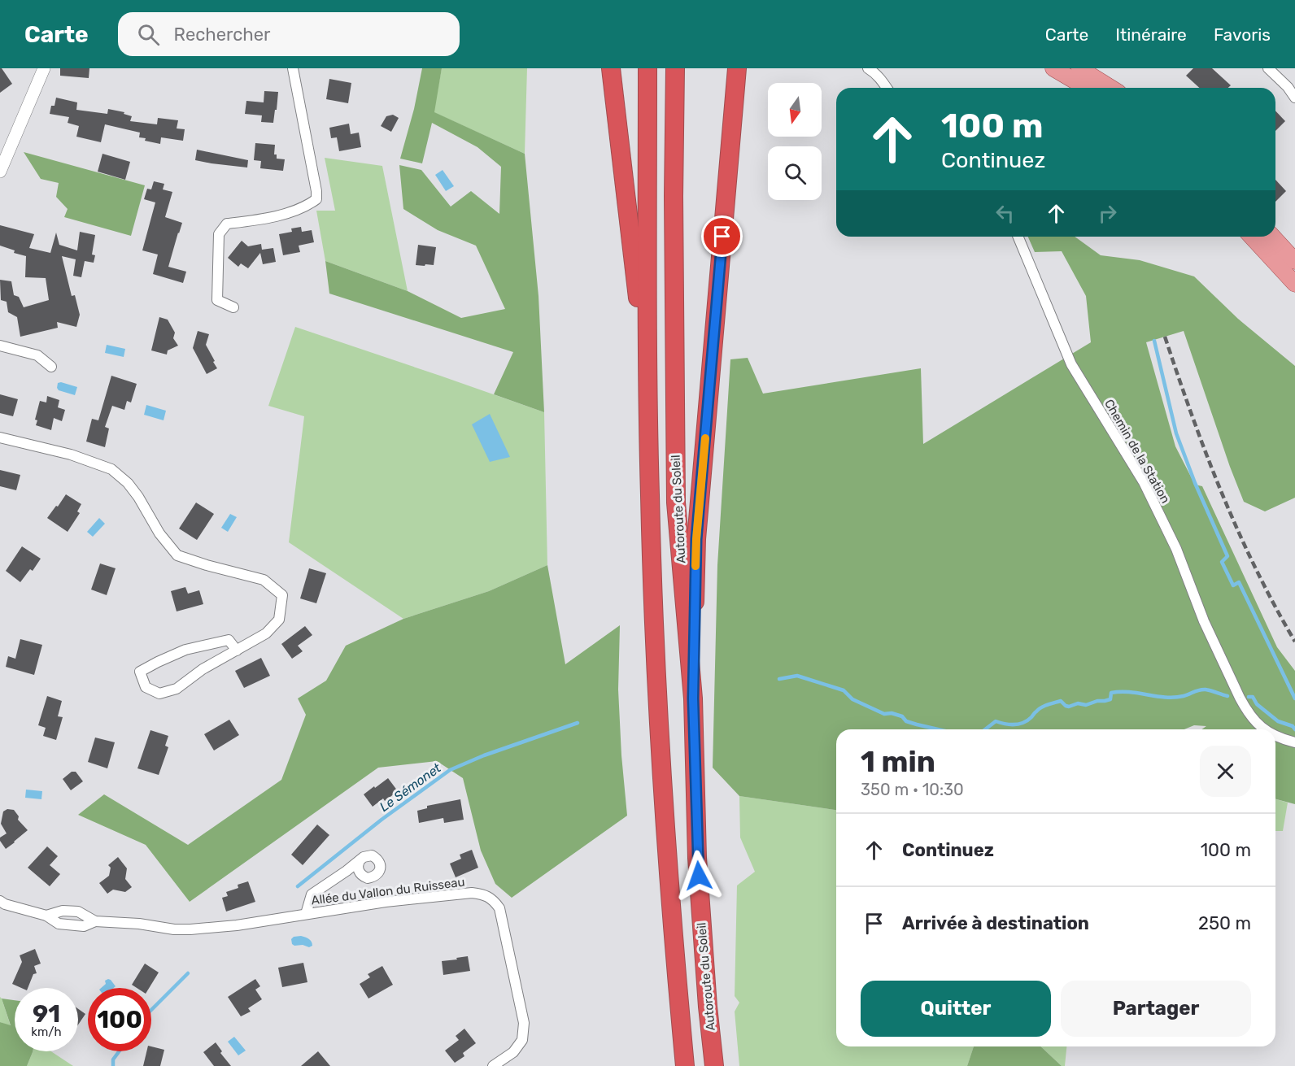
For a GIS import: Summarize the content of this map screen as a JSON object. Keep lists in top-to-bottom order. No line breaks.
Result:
{"streets":{"highway":["Autoroute du Soleil"],"street":["Chemin de la Station","Allée du Vallon du Ruisseau"]},"water":["Le Sémonet"],"north":"bottom","page":{"header":"Carte","search":"Rechercher","nav":["Carte","Itinéraire","Favoris"],"turn":["100 m","Continuez"],"heading":["1 min","350 m · 10:30"],"list":[{"name":"Continuez","value":"100 m"},{"name":"Arrivée à destination","value":"250 m"}],"buttons":["Quitter","Partager"],"speed":"91 km/h","limit":"100"}}
